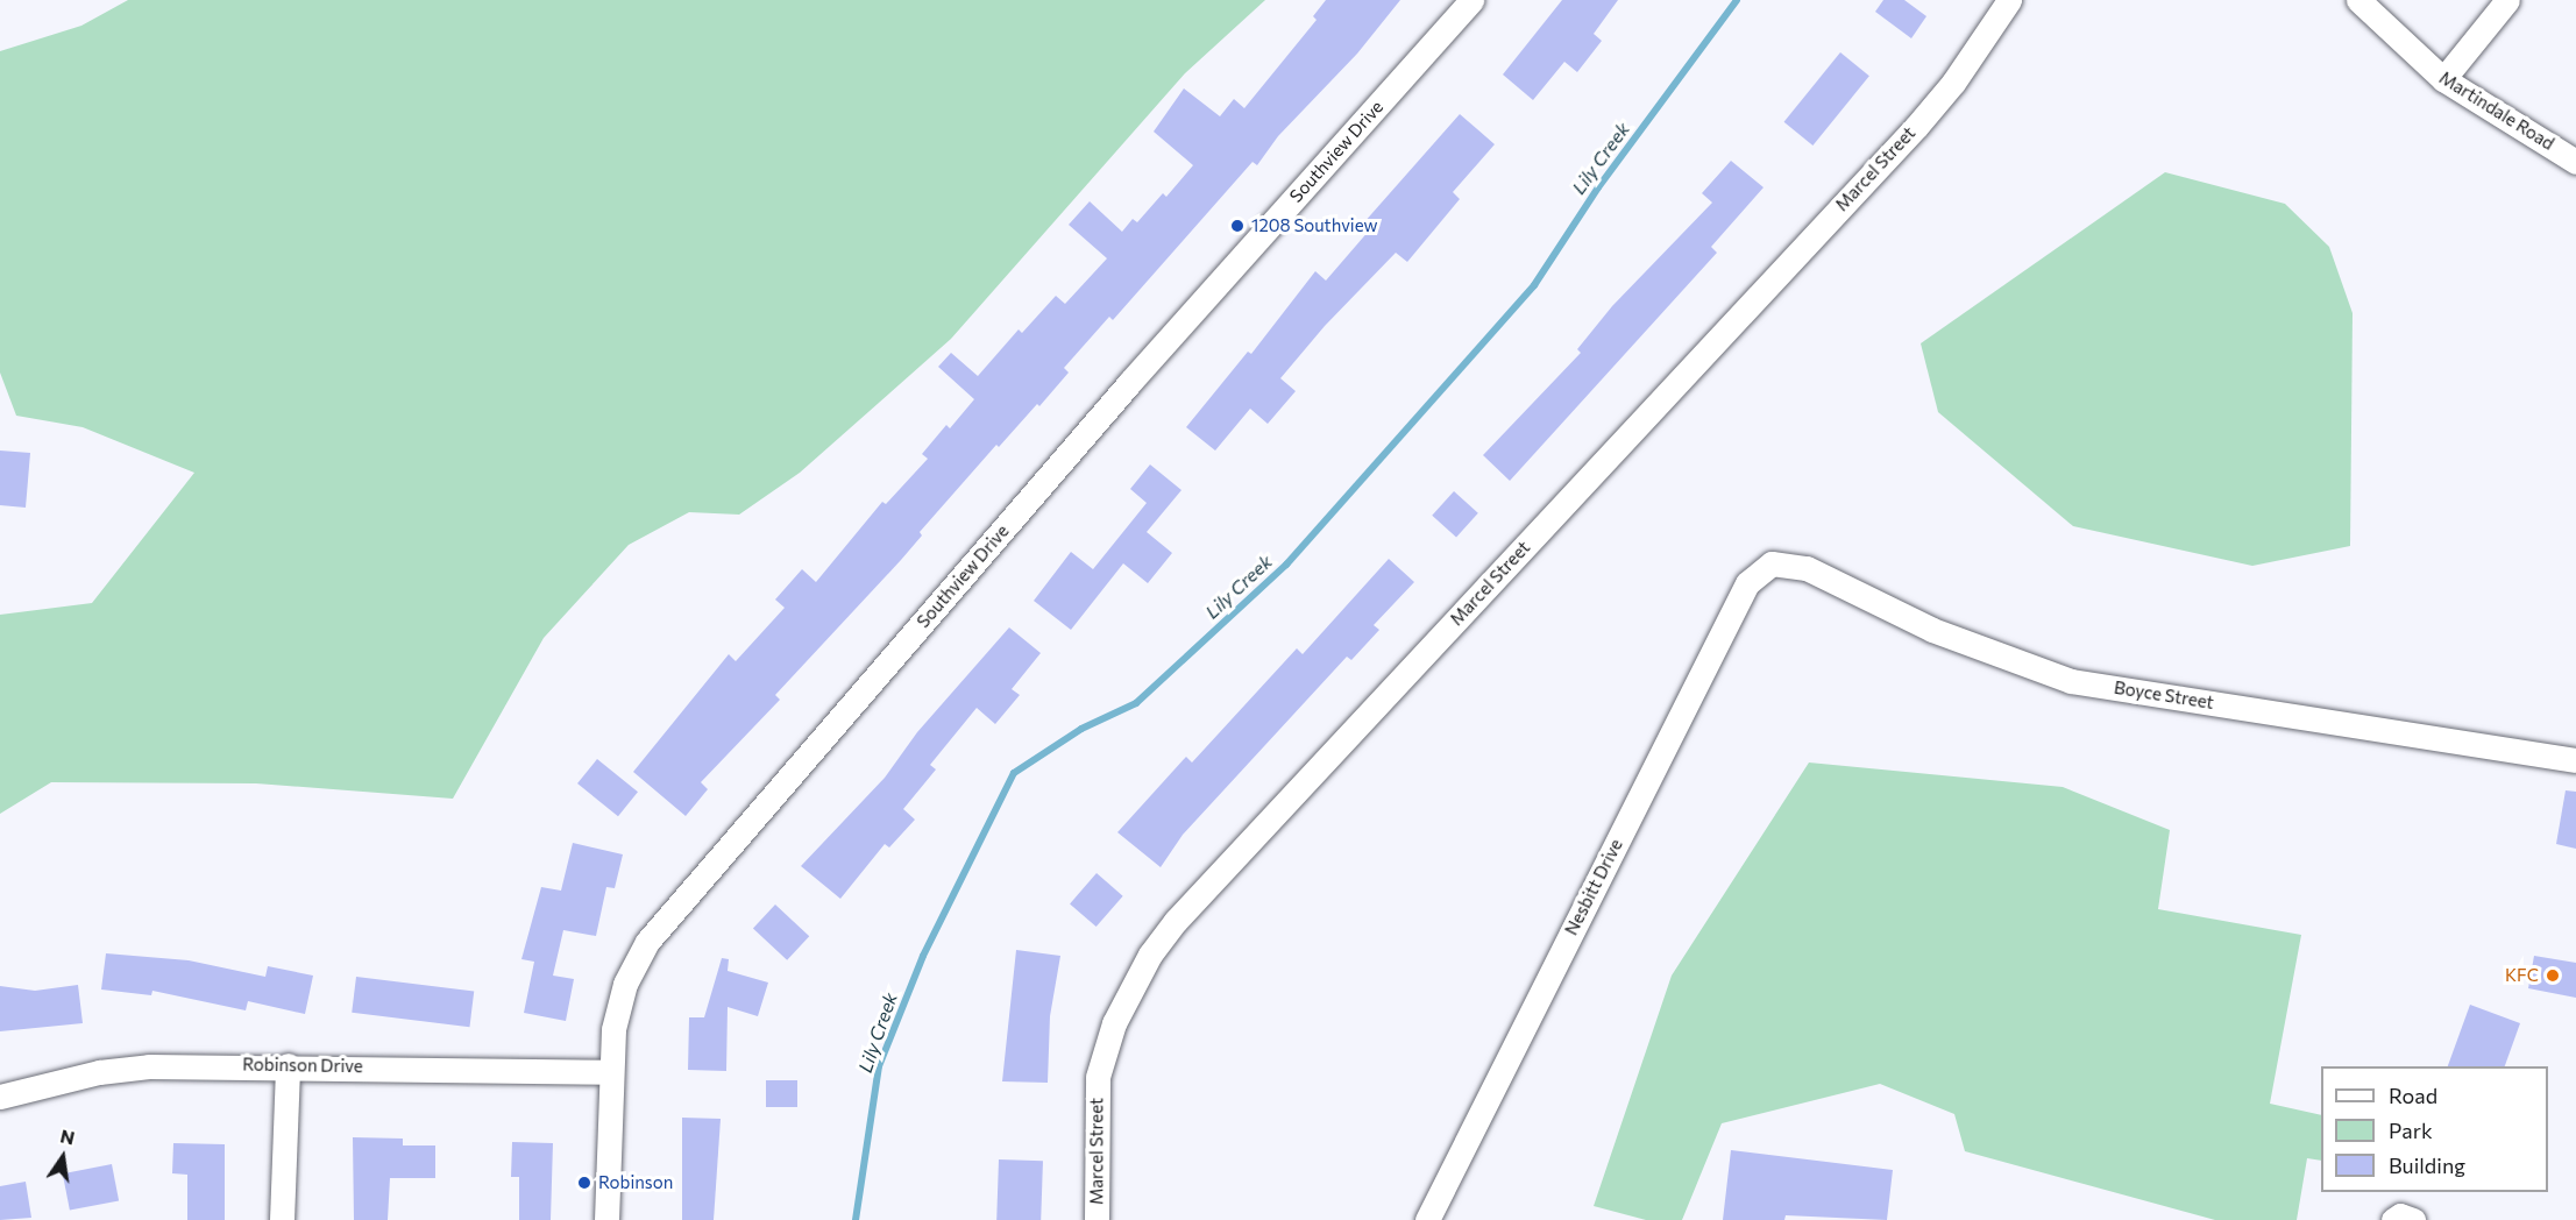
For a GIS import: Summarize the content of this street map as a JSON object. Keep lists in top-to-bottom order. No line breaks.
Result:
{"streets":{"street":["Martindale Road","Southview Drive","Marcel Street","Boyce Street","Nesbitt Drive","Robinson Drive"]},"crossings":[["Southview Drive","Robinson Drive"],["Boyce Street","Nesbitt Drive"]],"water":["Lily Creek"],"places":["1208 Southview","KFC","Robinson"],"legend":["Road","Park","Building"],"north":"top"}
